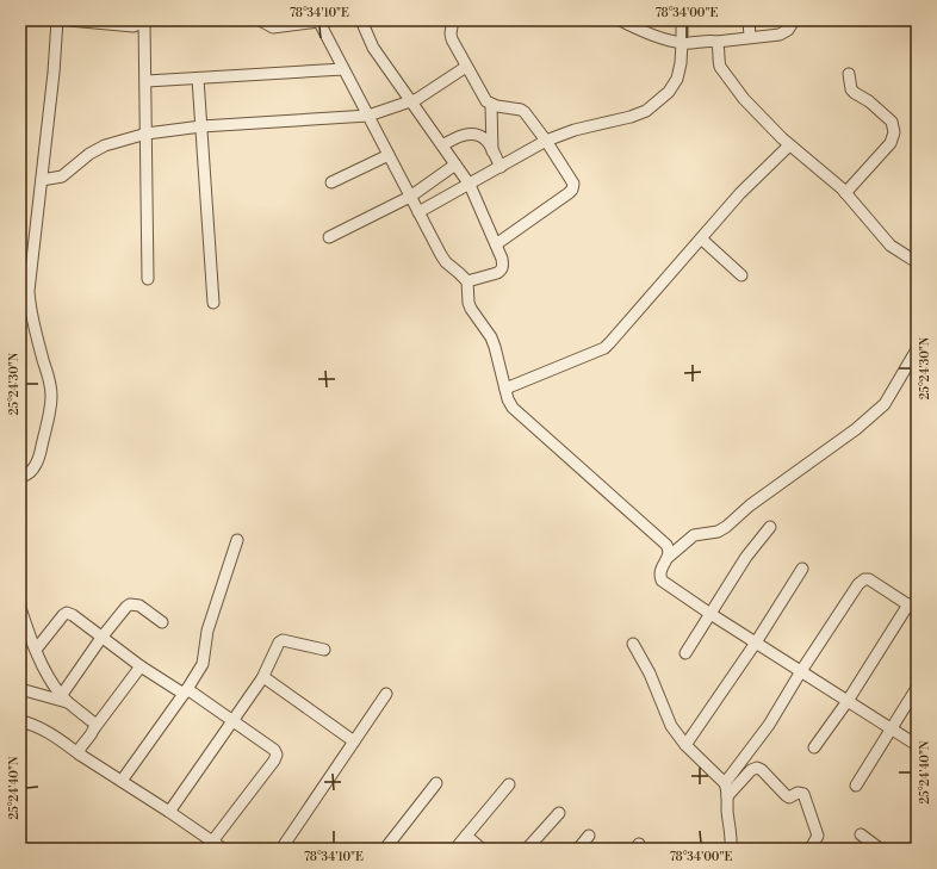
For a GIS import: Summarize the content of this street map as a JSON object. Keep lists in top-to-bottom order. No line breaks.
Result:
{"coordinates":["78°34'10\"E","78°34'00\"E","25°24'30\"N","25°24'40\"N"]}
